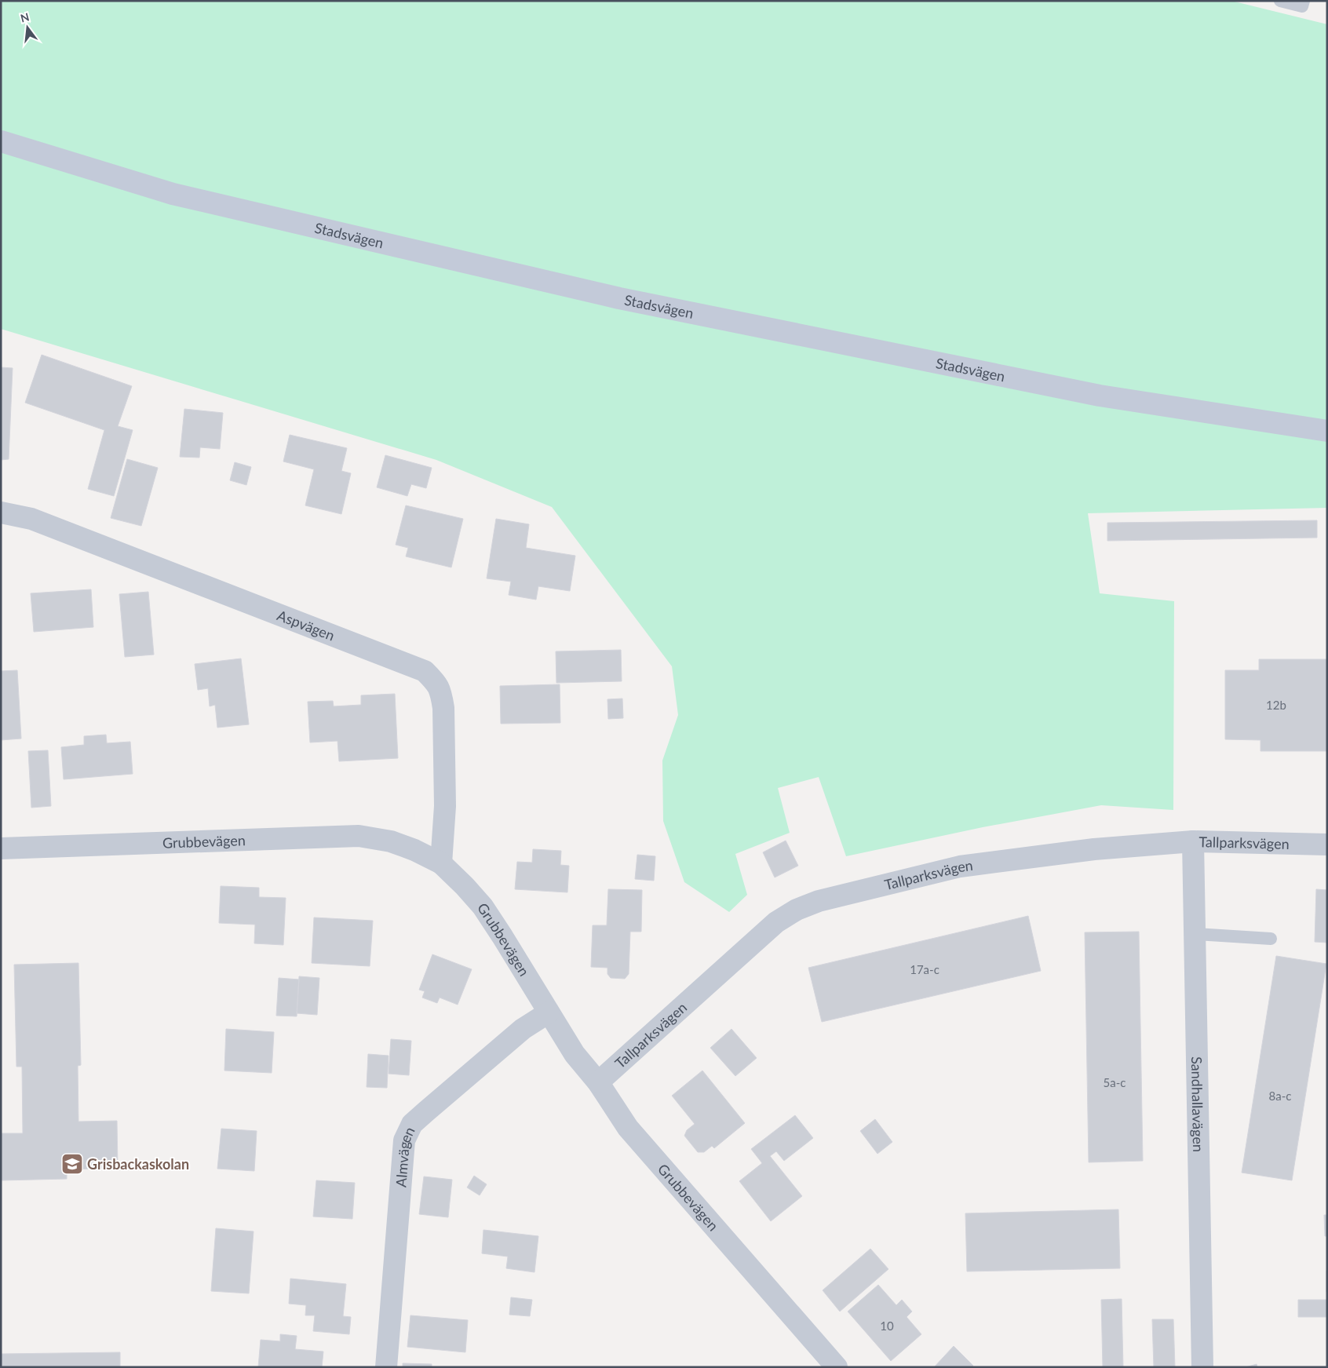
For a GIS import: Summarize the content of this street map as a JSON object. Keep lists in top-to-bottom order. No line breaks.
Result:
{"streets":{"main road":["Stadsvägen"],"street":["Aspvägen","Grubbevägen","Tallparksvägen","Sandhallavägen","Almvägen"]},"crossings":[["Aspvägen","Grubbevägen"],["Grubbevägen","Tallparksvägen"],["Grubbevägen","Almvägen"],["Tallparksvägen","Sandhallavägen"]],"places":{"school or university":["Grisbackaskolan"]},"house_numbers":["12b","17a-c","5a-c","8a-c","10"],"north":"top"}
